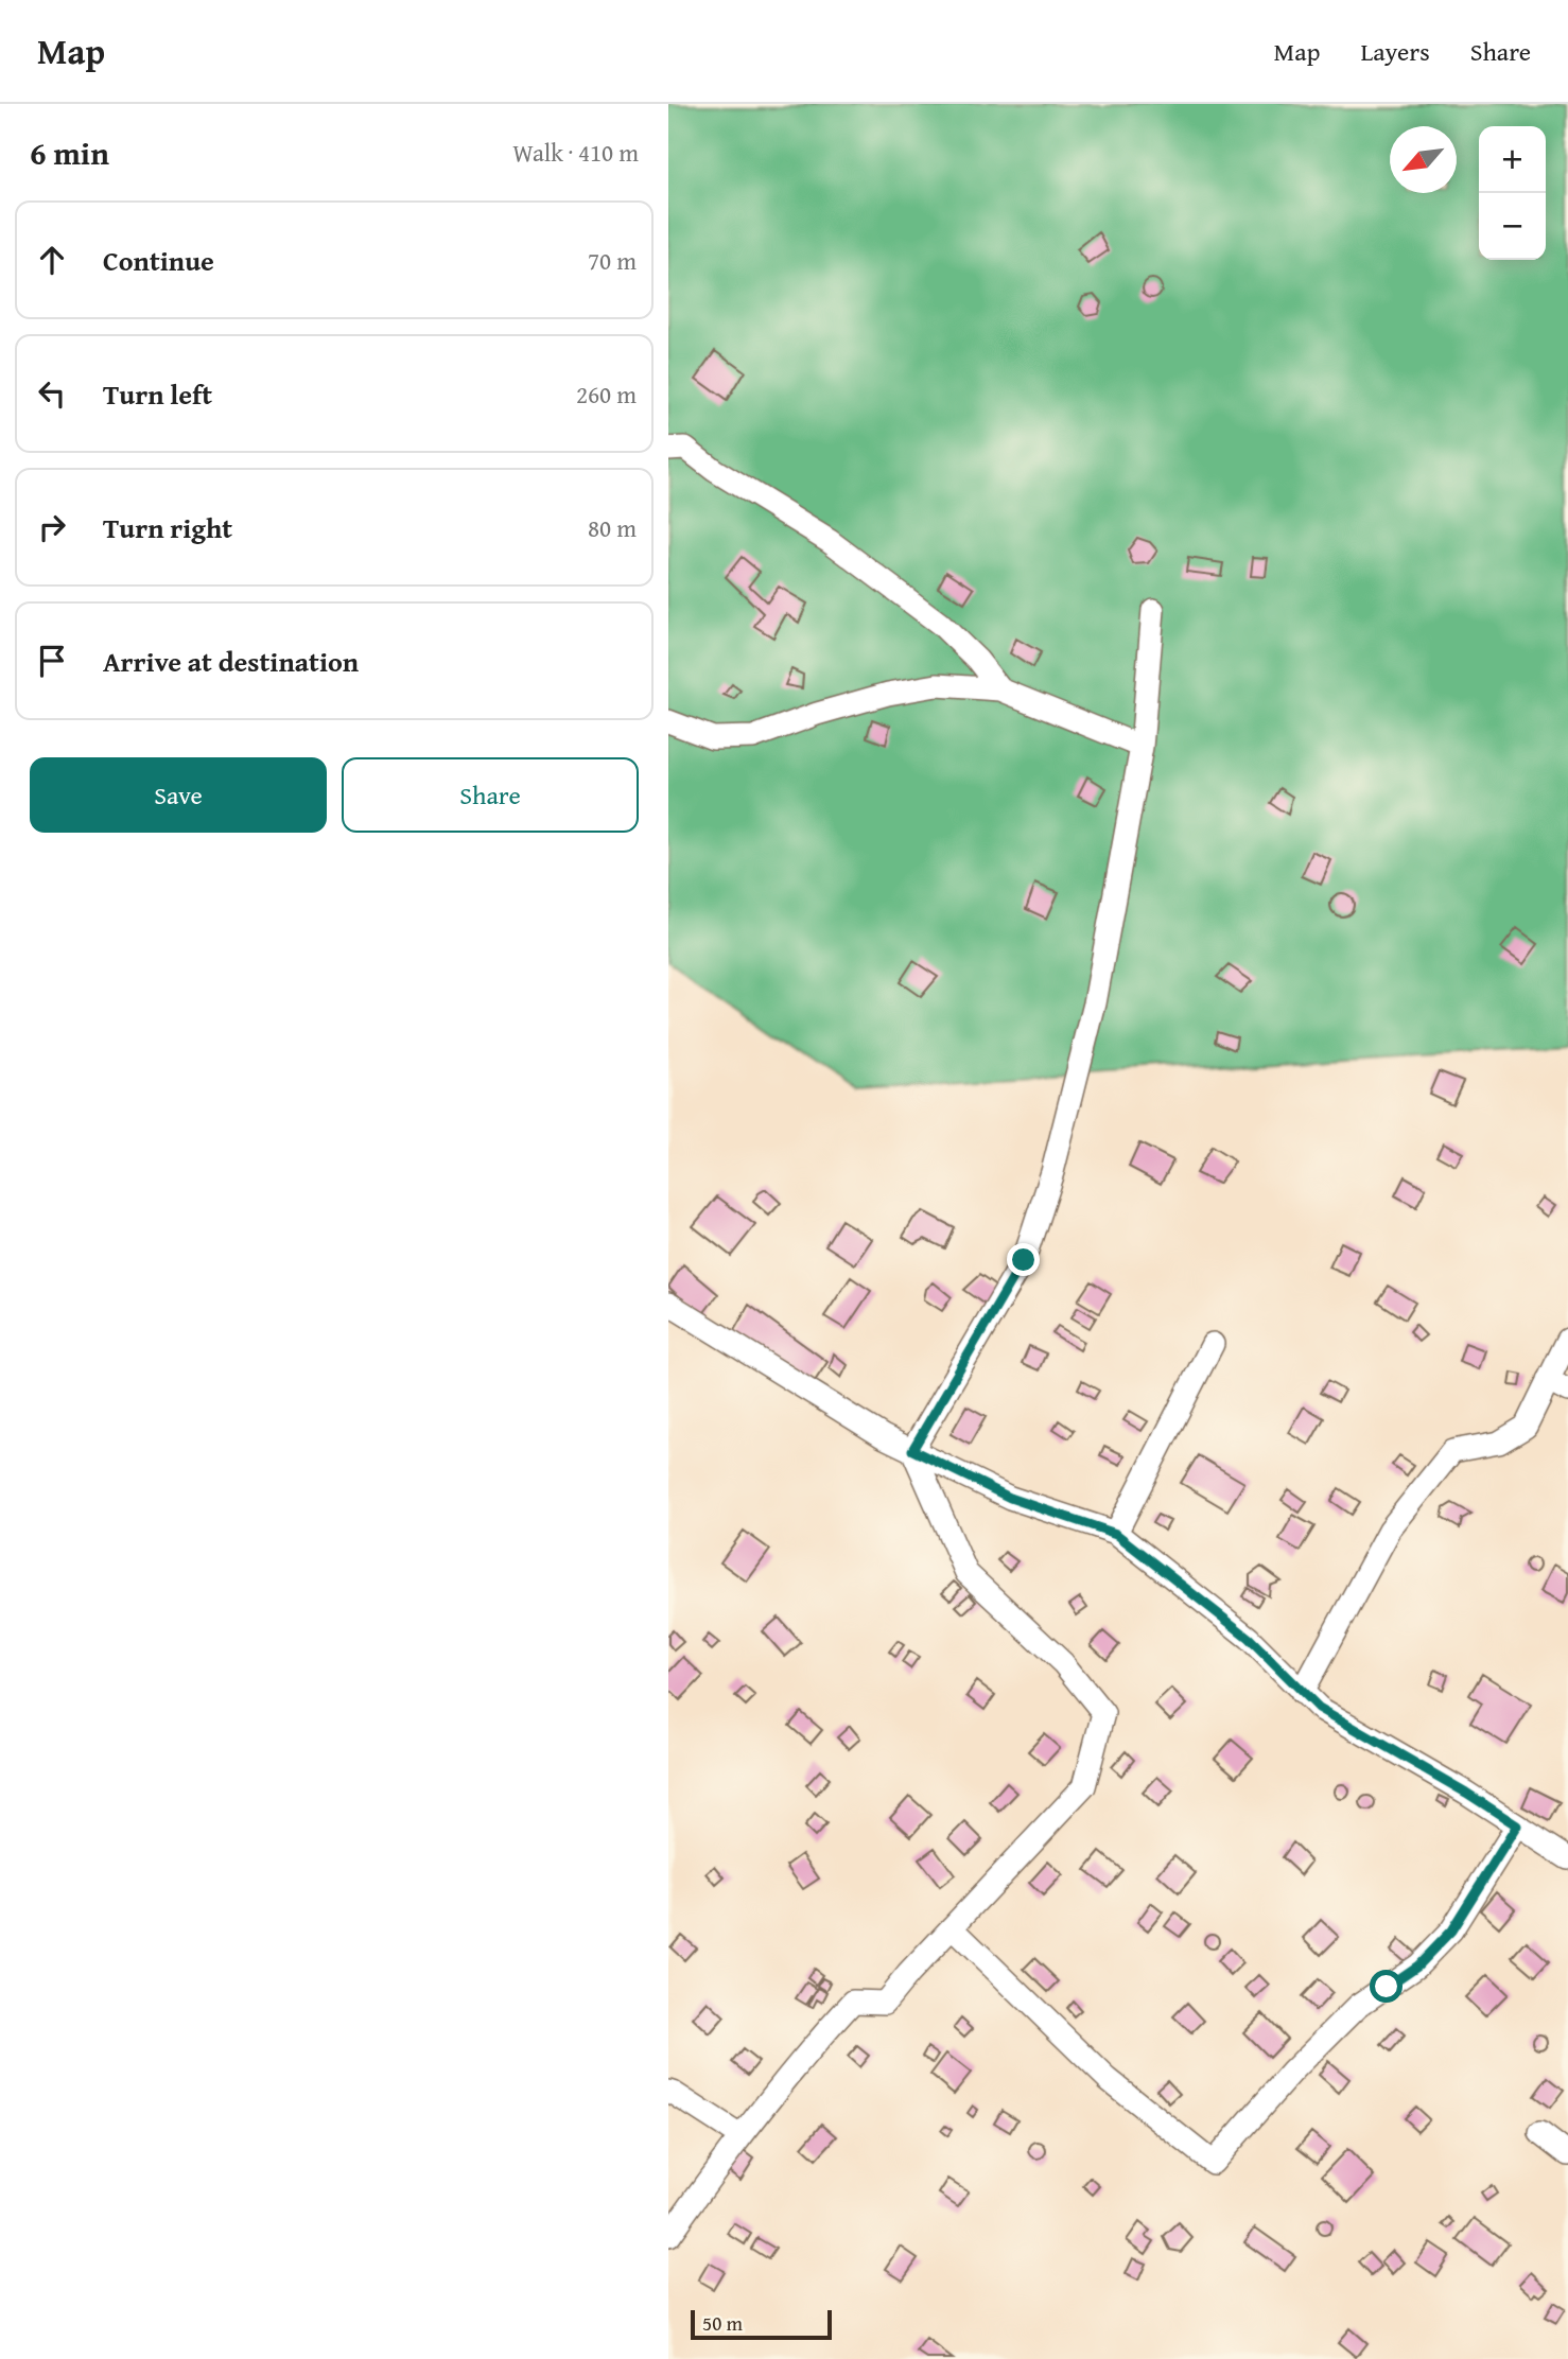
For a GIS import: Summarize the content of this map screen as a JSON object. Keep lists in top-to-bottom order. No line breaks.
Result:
{"scale_bar":"50 m","north":"bottom left","page":{"header":"Map","nav":["Map","Layers","Share"],"heading":["6 min","Walk · 410 m"],"map_buttons":["+","−"],"list":[["Continue","70 m"],["Turn left","260 m"],["Turn right","80 m"],"Arrive at destination"],"buttons":["Save","Share"],"scale":"50 m"}}
